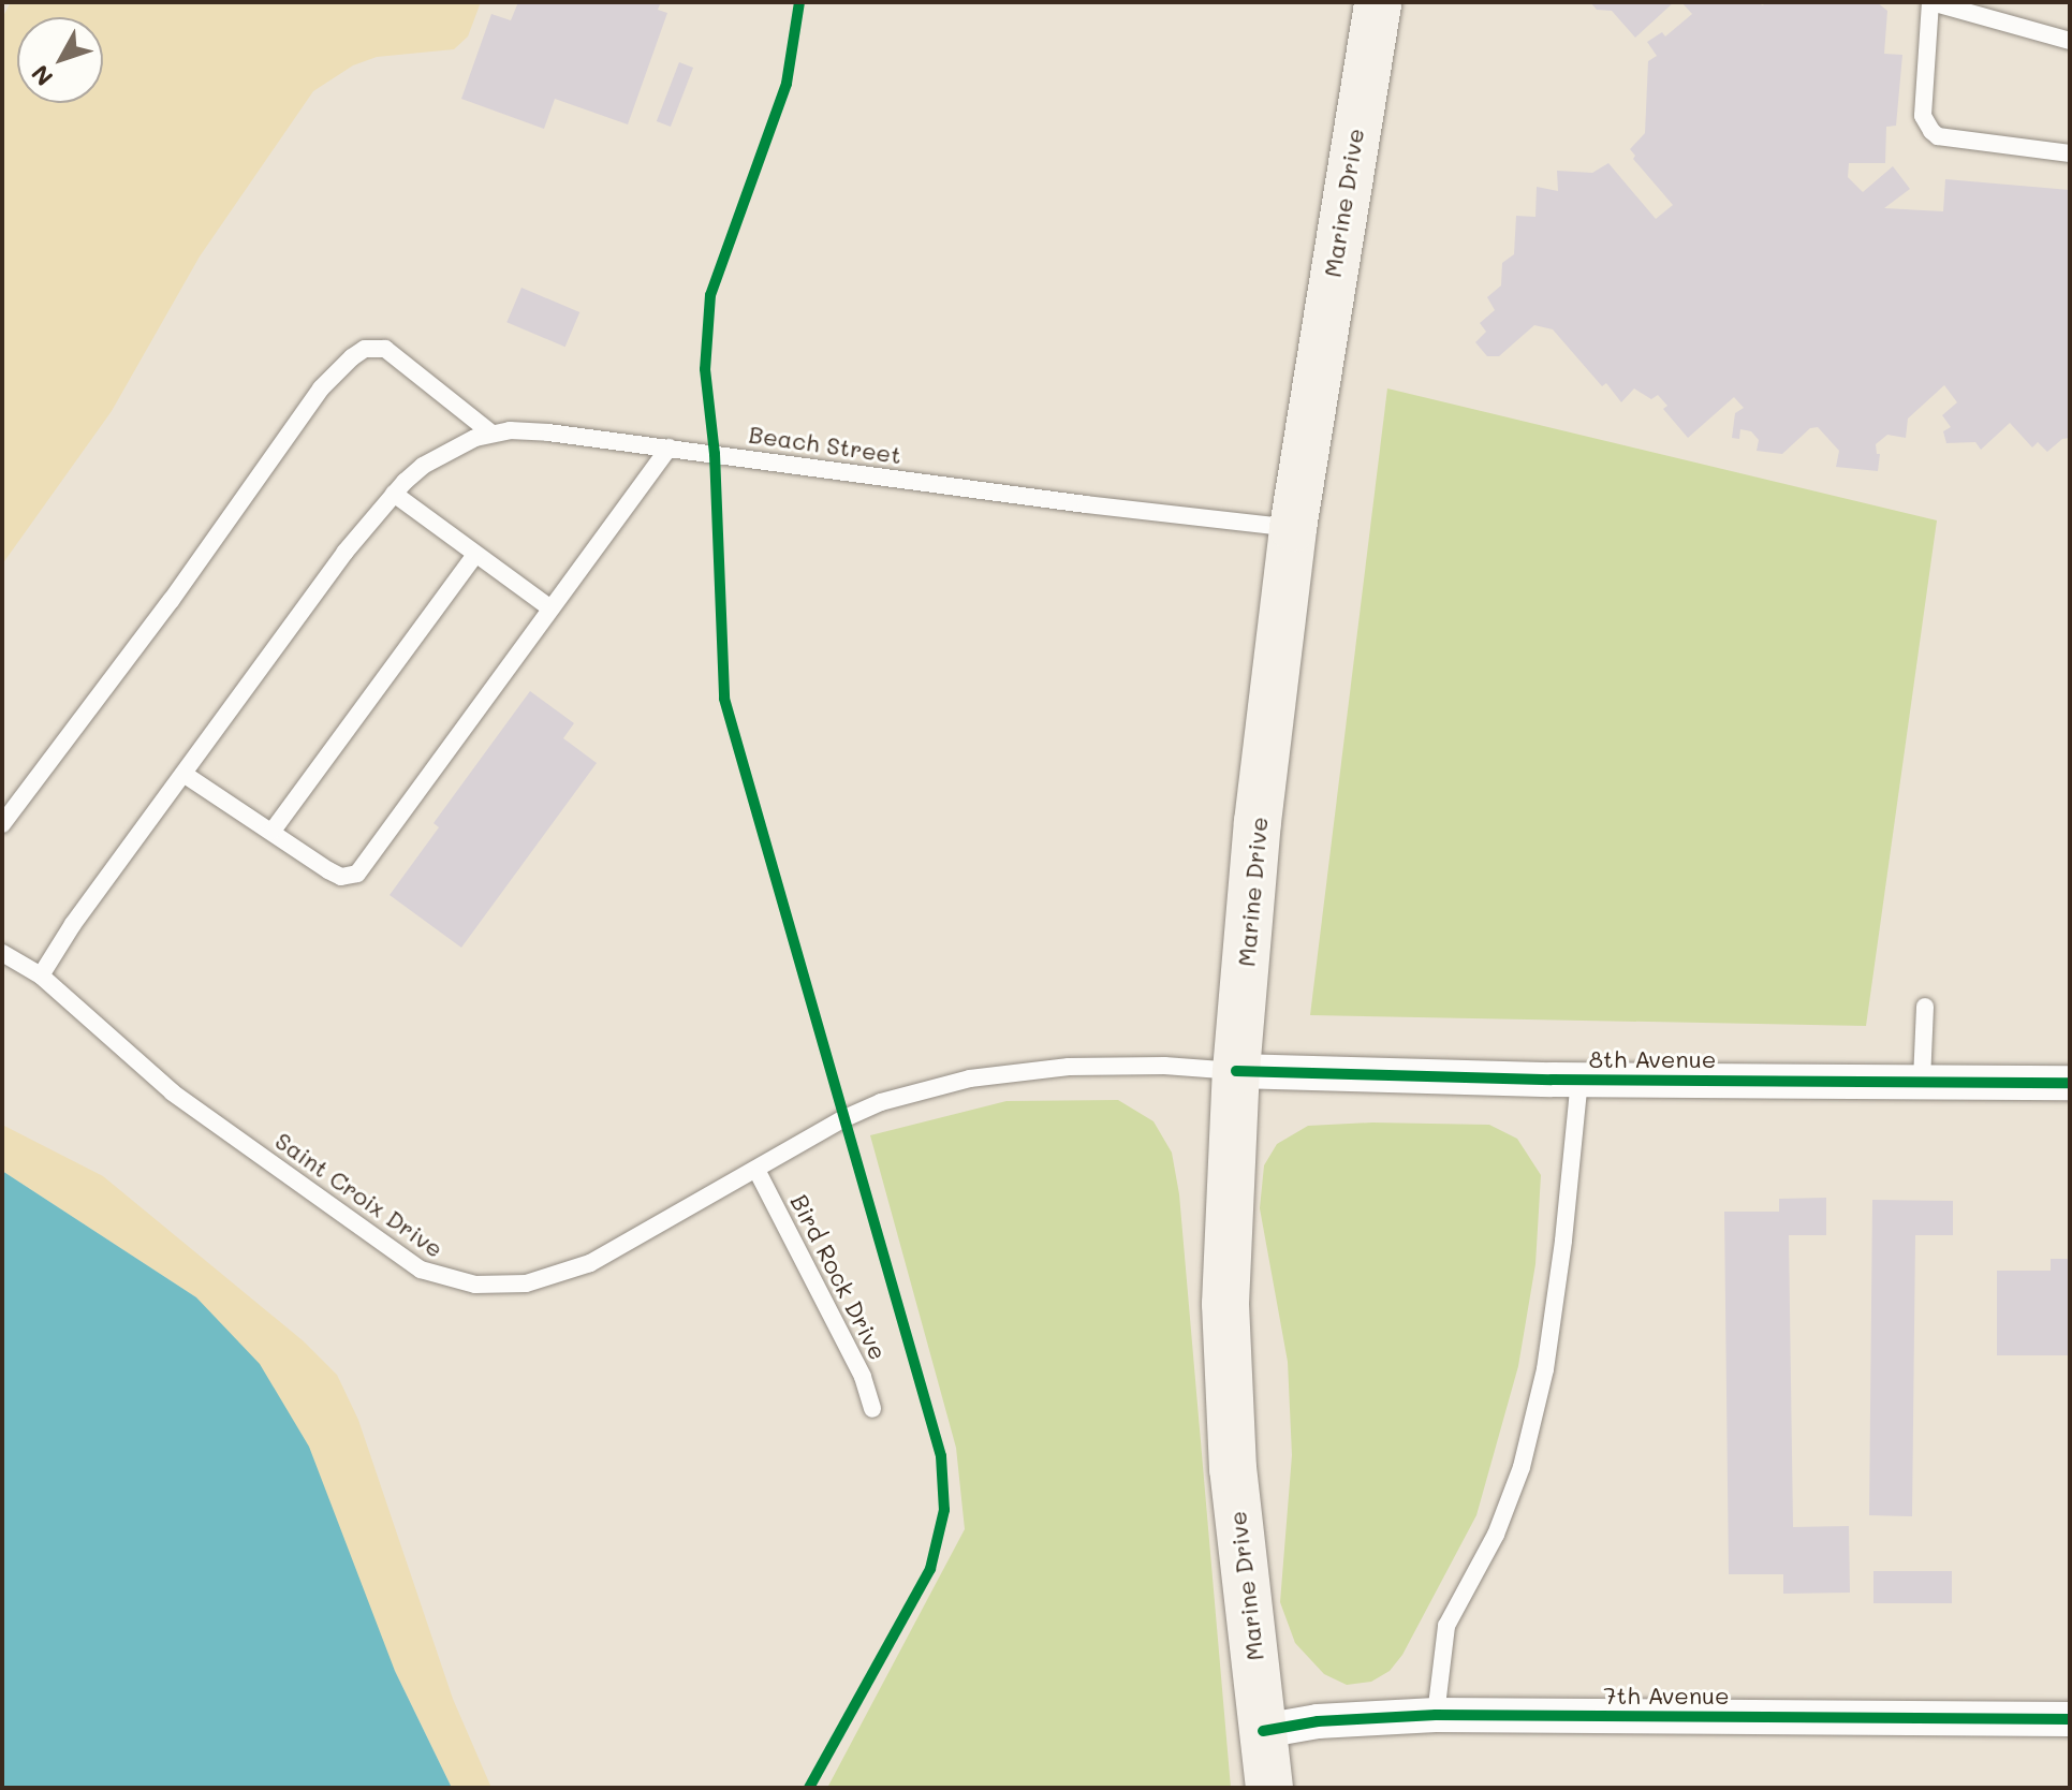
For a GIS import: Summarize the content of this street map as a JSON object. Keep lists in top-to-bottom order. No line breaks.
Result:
{"streets":{"main road":["Marine Drive"],"street":["8th Avenue","7th Avenue"],"lane":["Beach Street","Saint Croix Drive","Bird Rock Drive"]},"crossings":[["Marine Drive","Beach Street"],["Marine Drive","8th Avenue"],["Marine Drive","Saint Croix Drive"],["Marine Drive","7th Avenue"],["8th Avenue","Saint Croix Drive"],["Saint Croix Drive","Bird Rock Drive"]],"north":"bottom left"}
